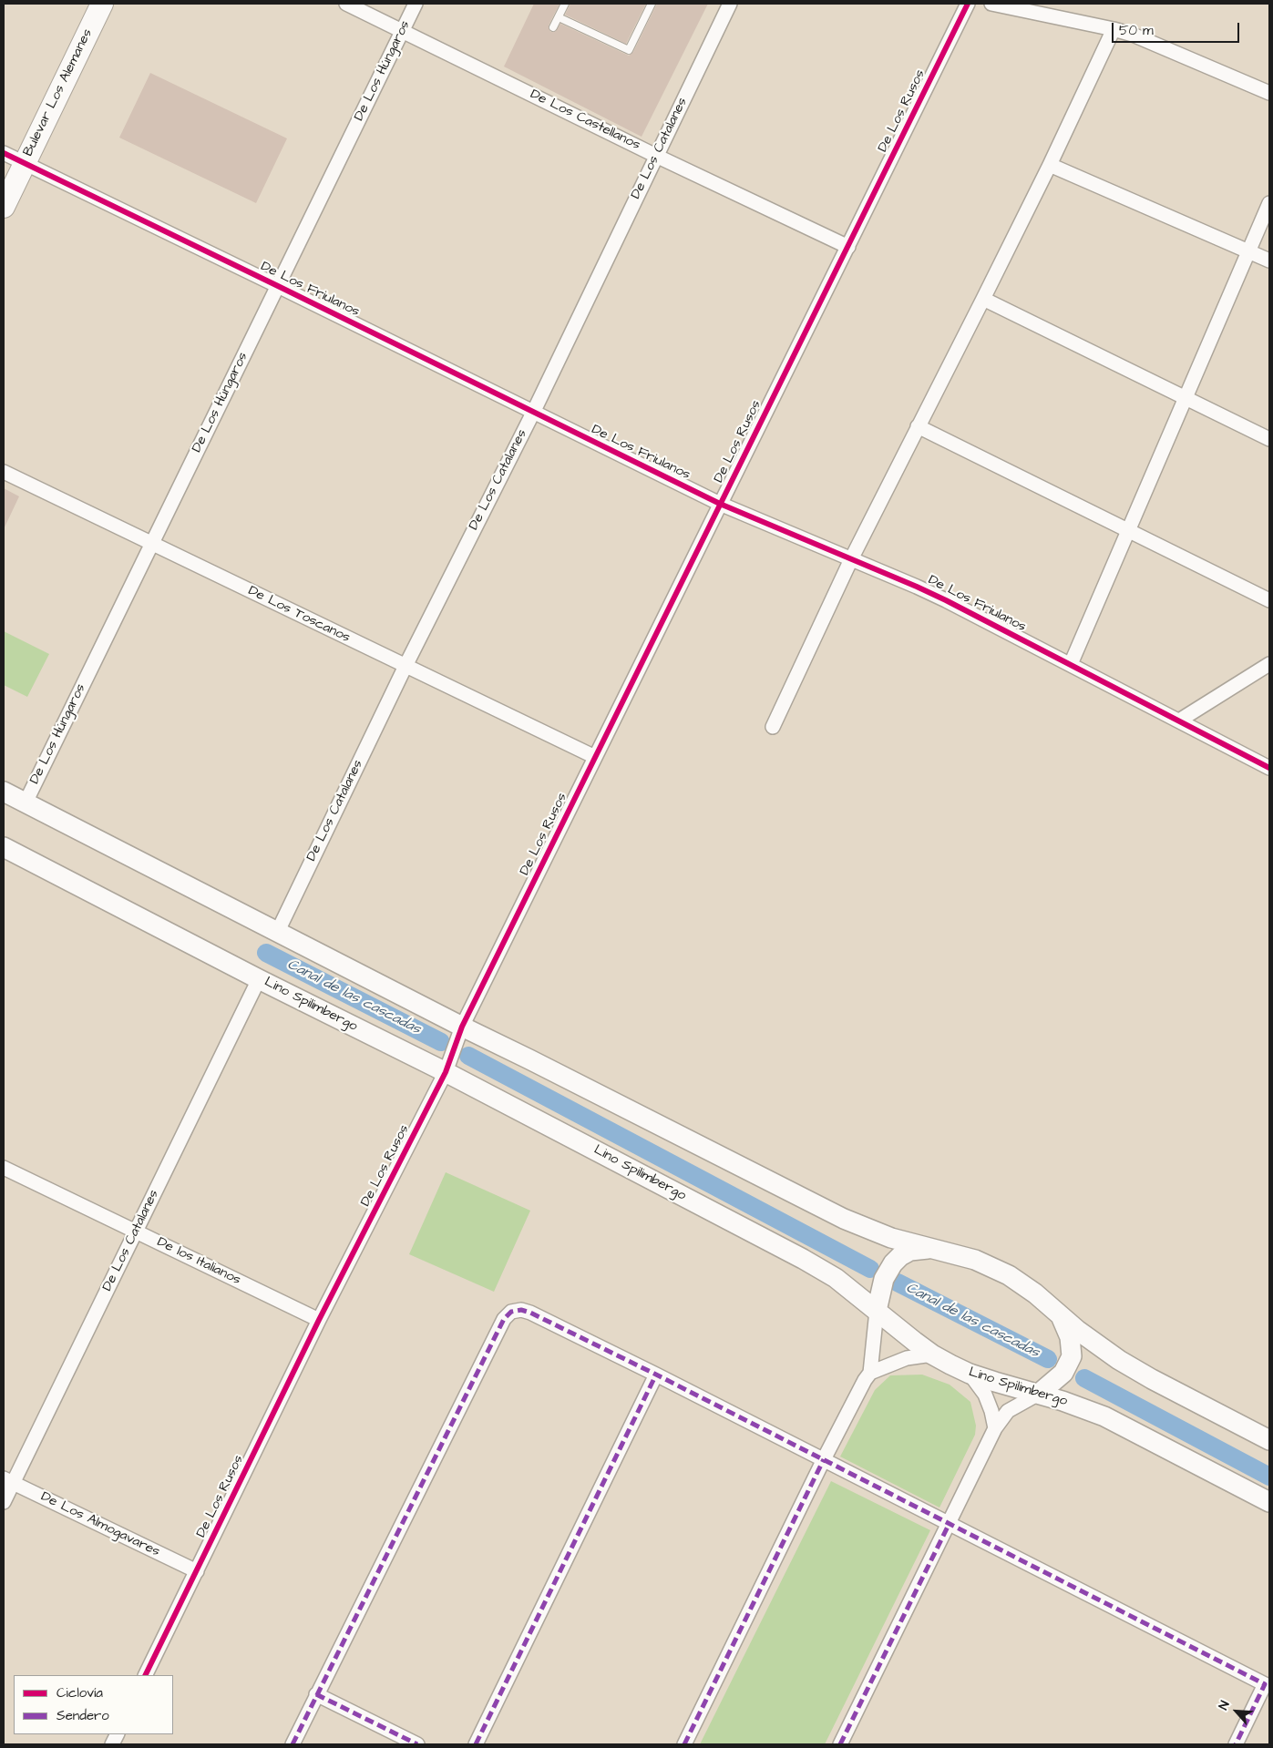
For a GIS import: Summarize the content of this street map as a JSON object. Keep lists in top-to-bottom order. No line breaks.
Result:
{"streets":{"main road":["Bulevar Los Alemanes","Lino Spilimbergo"],"street":["De Los Húngaros","De Los Rusos","De Los Castellanos","De Los Catalanes","De Los Friulanos","De Los Toscanos","De los Italianos","De Los Almogavares"]},"crossings":[["De Los Húngaros","De Los Castellanos"],["De Los Húngaros","De Los Friulanos"],["De Los Húngaros","De Los Toscanos"],["Bulevar Los Alemanes","De Los Friulanos"],["De Los Rusos","De Los Castellanos"],["De Los Rusos","De Los Friulanos"],["De Los Rusos","De Los Toscanos"],["De Los Rusos","Lino Spilimbergo"],["De Los Rusos","De los Italianos"],["De Los Rusos","De Los Almogavares"],["De Los Castellanos","De Los Catalanes"],["De Los Catalanes","De Los Friulanos"],["De Los Catalanes","De Los Toscanos"],["De Los Catalanes","Lino Spilimbergo"],["De Los Catalanes","De los Italianos"],["De Los Catalanes","De Los Almogavares"]],"water":["Canal de las cascadas"],"legend":["Ciclovía","Sendero"],"scale_bar":"50 m","north":"top left"}
